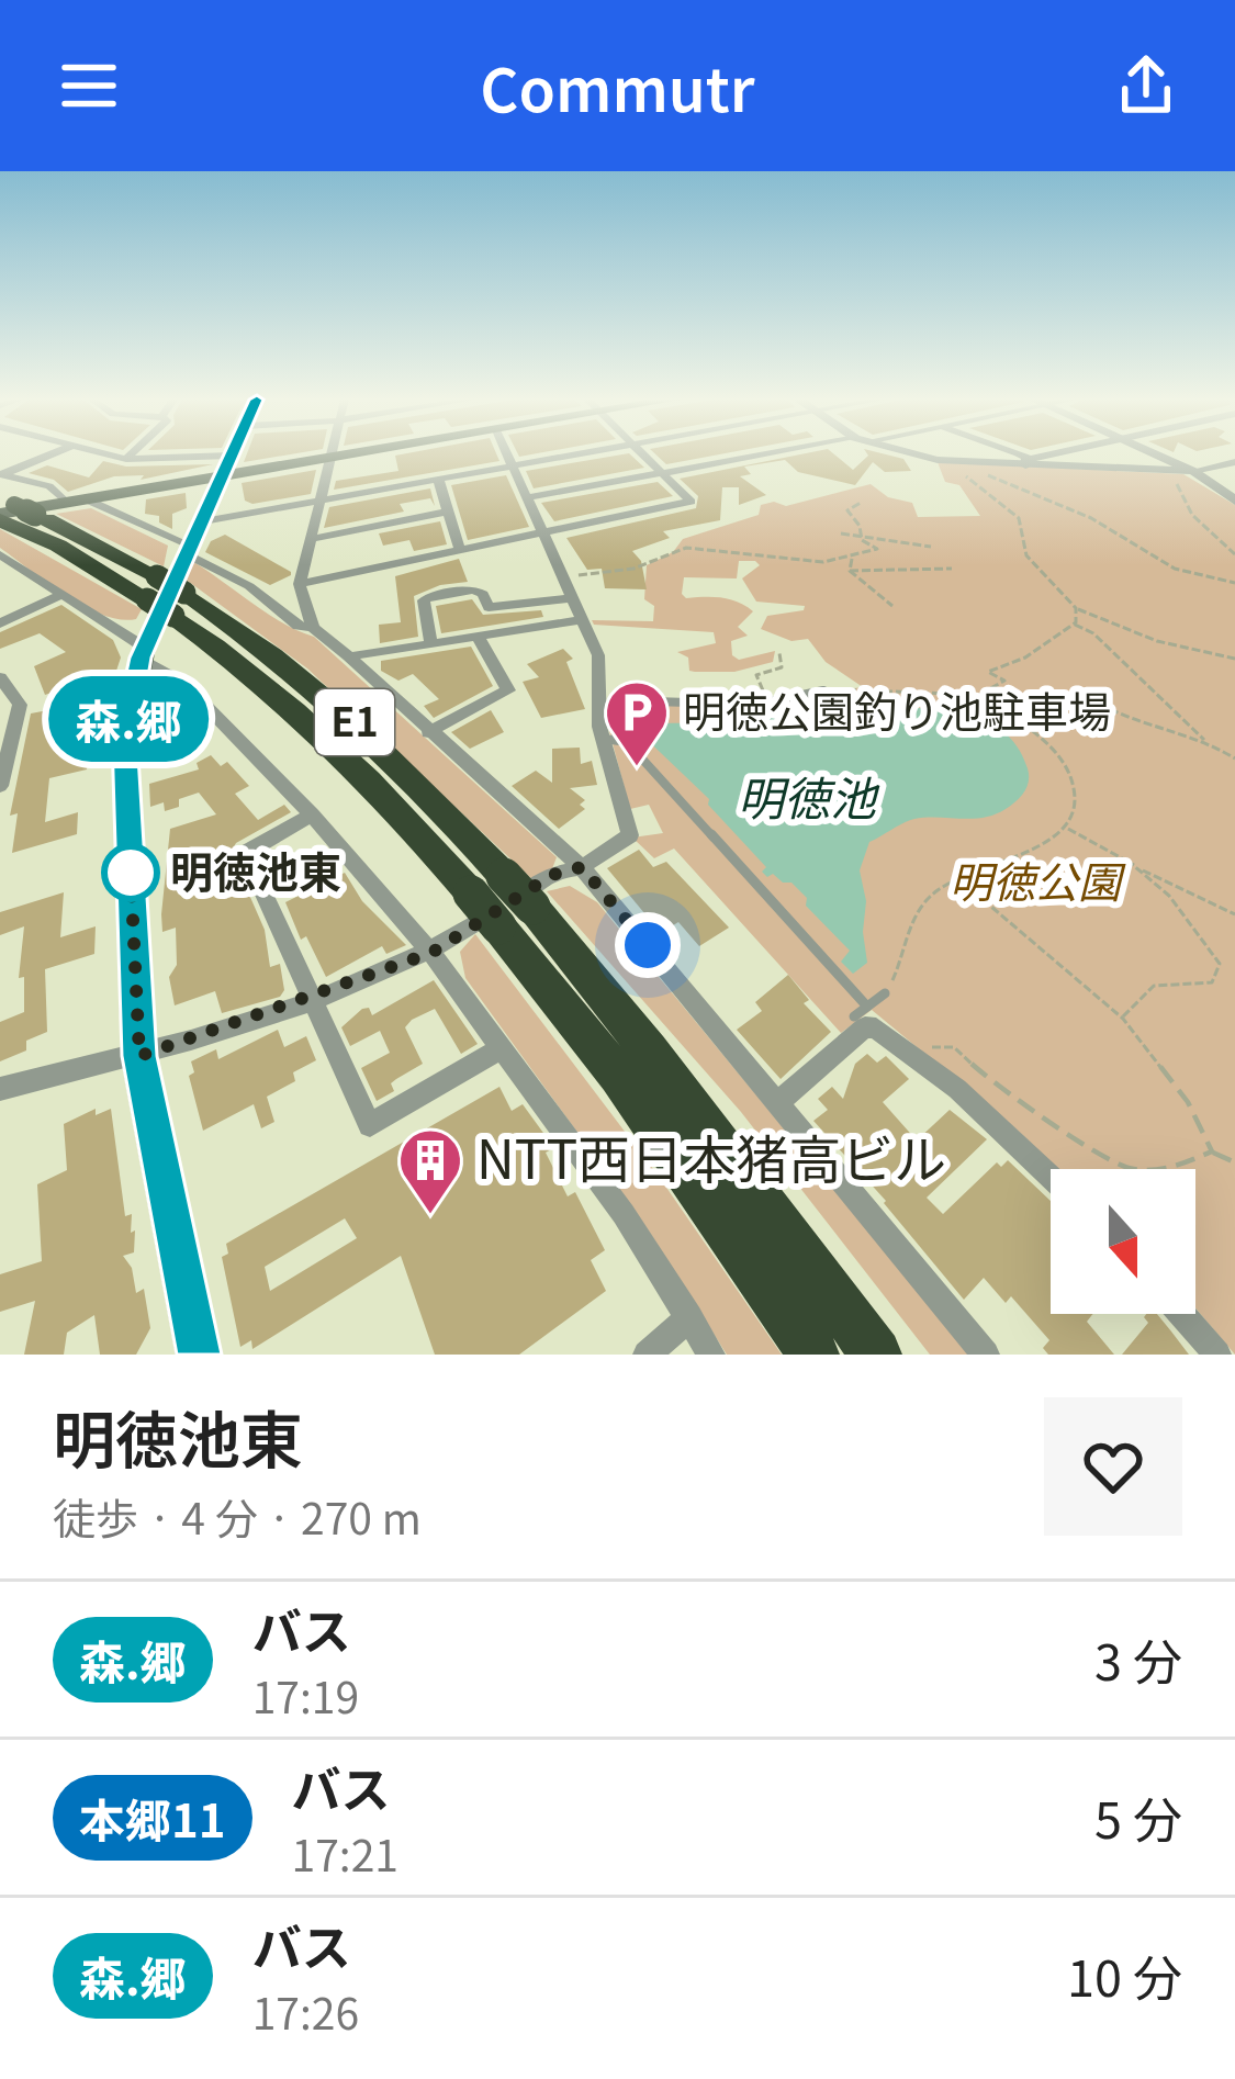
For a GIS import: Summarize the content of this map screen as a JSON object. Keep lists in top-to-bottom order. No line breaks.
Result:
{"streets":{"highway":["E1"]},"water":["明徳池"],"parks":["明徳公園"],"places":{"parking":["明徳公園釣り池駐車場"],"other":["明徳池東"],"building":["NTT西日本猪高ビル"]},"lines":["bus line 森.郷"],"north":"bottom","page":{"header":"Commutr","on_map":"森.郷","heading":["明徳池東","徒歩 · 4 分 · 270 m"],"list":[{"mark":"森.郷","name":"バス","note":"17:19","value":"3 分"},{"mark":"本郷11","name":"バス","note":"17:21","value":"5 分"},{"mark":"森.郷","name":"バス","note":"17:26","value":"10 分"}]}}
